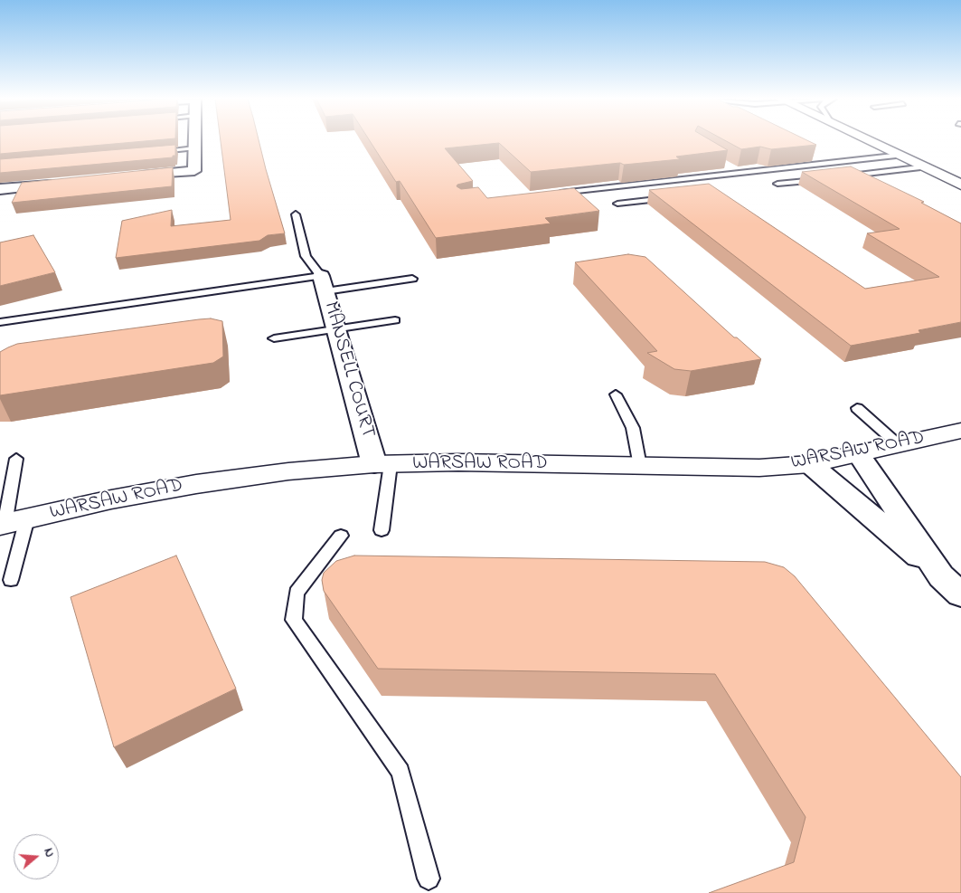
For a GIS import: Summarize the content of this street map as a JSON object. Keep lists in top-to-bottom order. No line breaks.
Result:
{"streets":{"street":["MANSELL COURT","WARSAW ROAD"]},"crossings":[["MANSELL COURT","WARSAW ROAD"]],"north":"right"}
